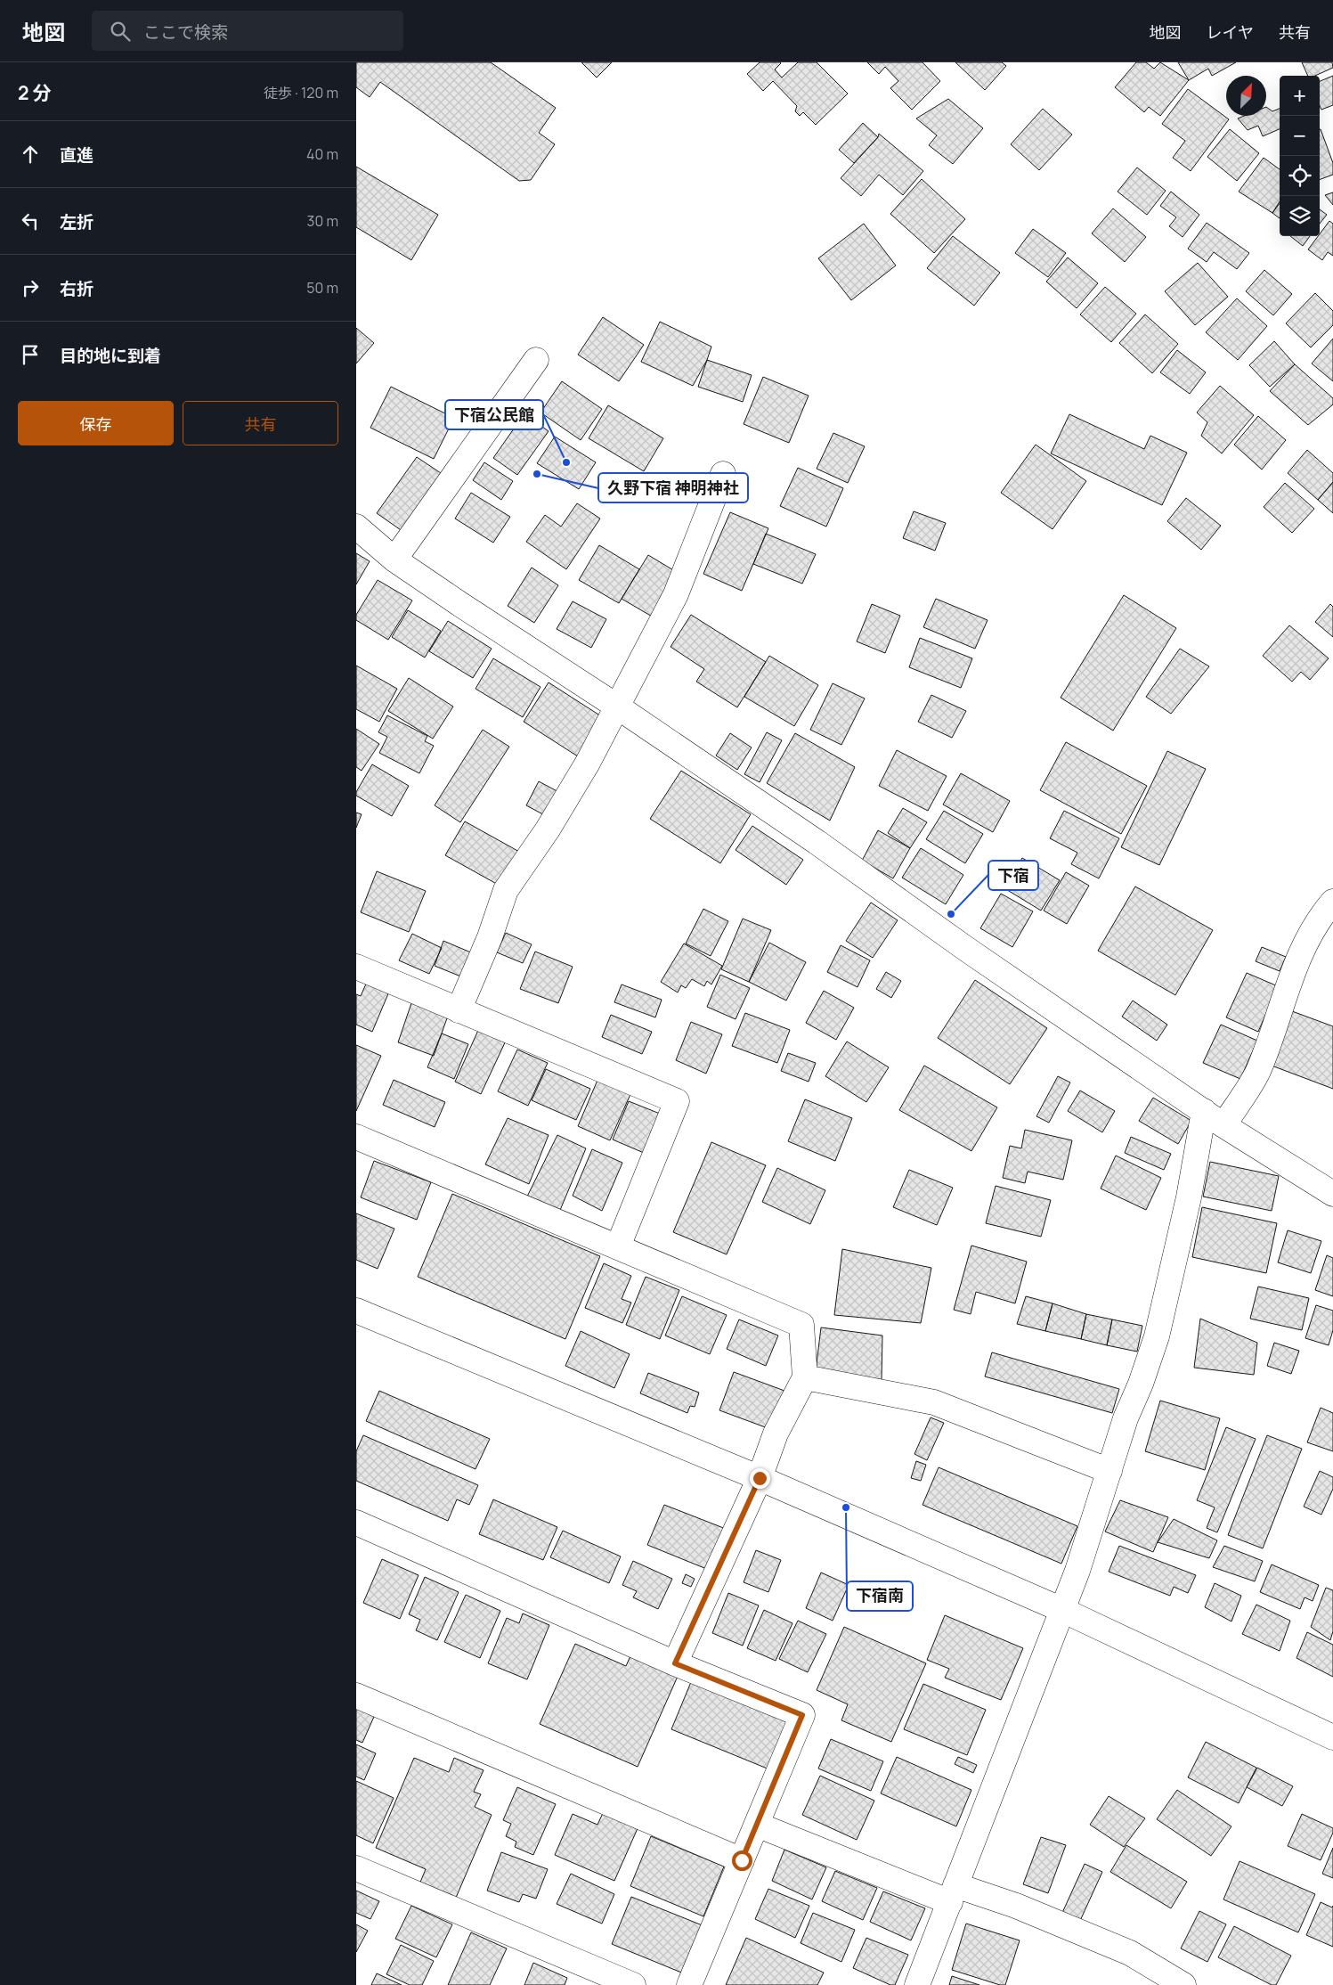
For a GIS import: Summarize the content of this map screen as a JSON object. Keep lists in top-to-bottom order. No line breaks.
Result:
{"places":["下宿公民館","久野下宿 神明神社","下宿","下宿南"],"north":"top right","page":{"header":"地図","search":"ここで検索","nav":["地図","レイヤ","共有"],"heading":["2 分","徒歩 · 120 m"],"map_buttons":["+","−"],"list":[["直進","40 m"],["左折","30 m"],["右折","50 m"],"目的地に到着"],"buttons":["保存","共有"]}}
